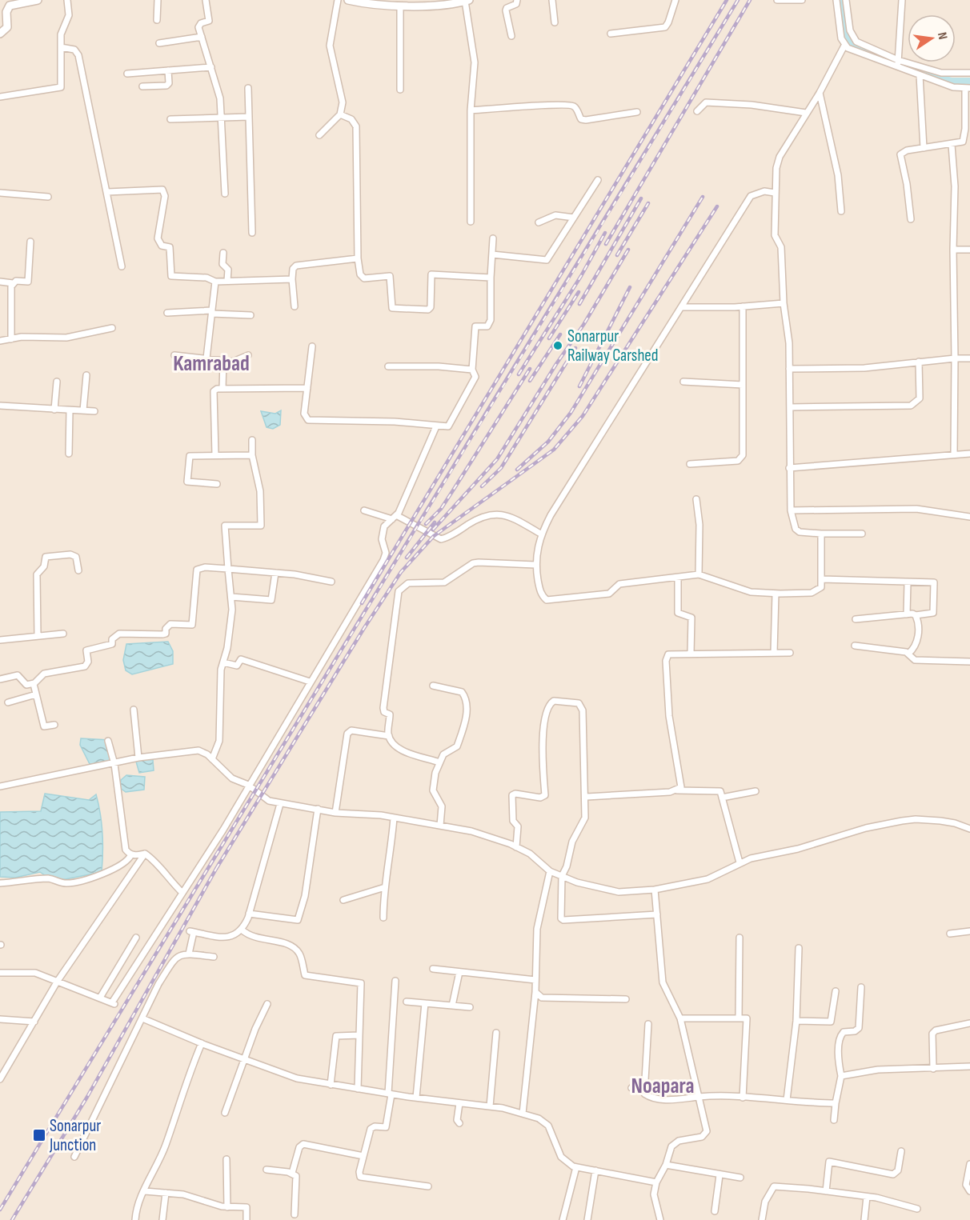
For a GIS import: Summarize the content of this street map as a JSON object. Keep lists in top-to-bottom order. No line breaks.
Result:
{"districts":["Kamrabad","Noapara"],"places":{"other":["Sonarpur Railway Carshed"],"transit":["Sonarpur Junction"]},"north":"right"}
